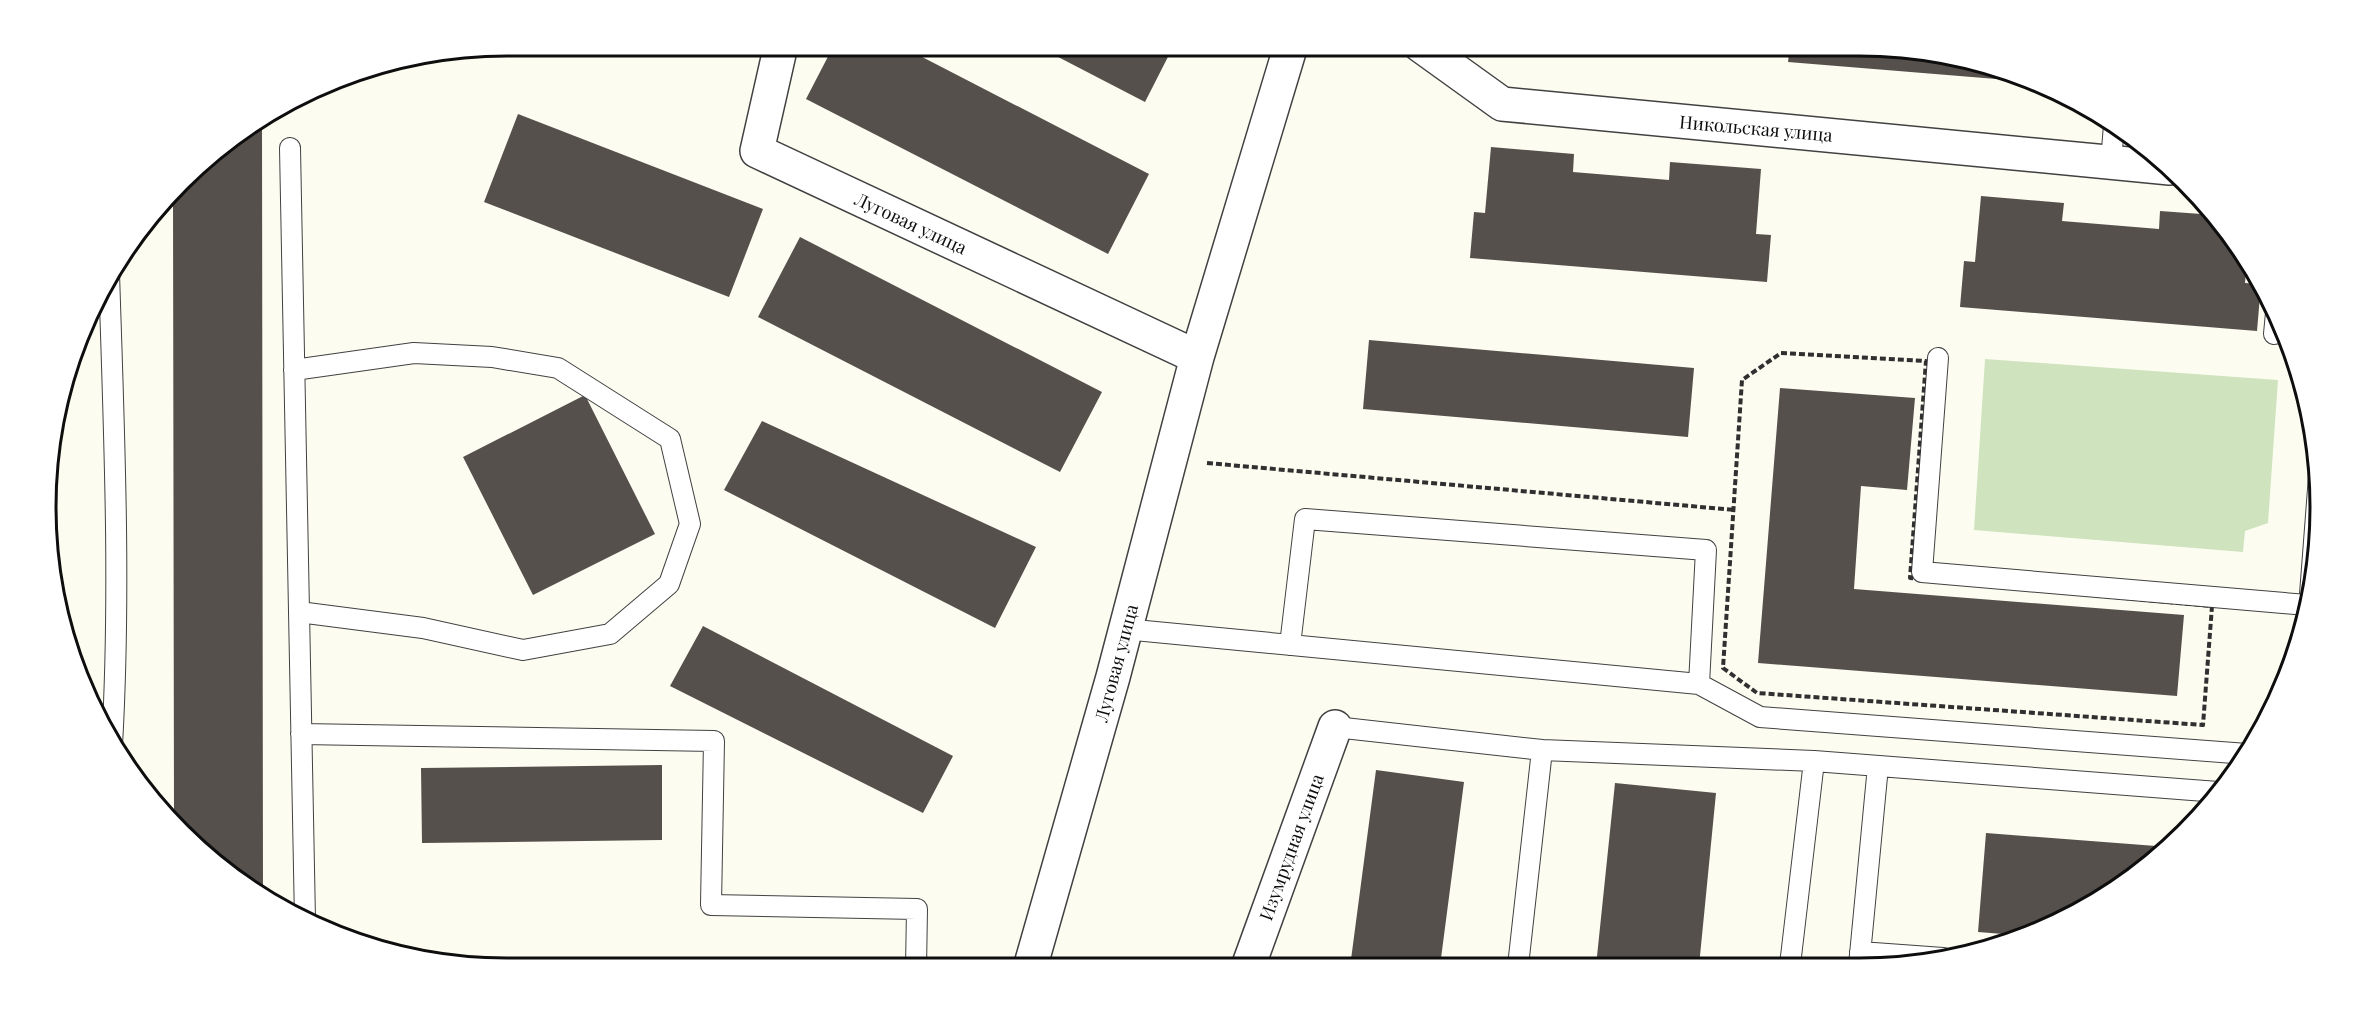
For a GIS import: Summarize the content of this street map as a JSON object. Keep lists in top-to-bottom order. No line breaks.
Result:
{"streets":{"street":["Никольская улица","Луговая улица","Изумрудная улица"]}}
